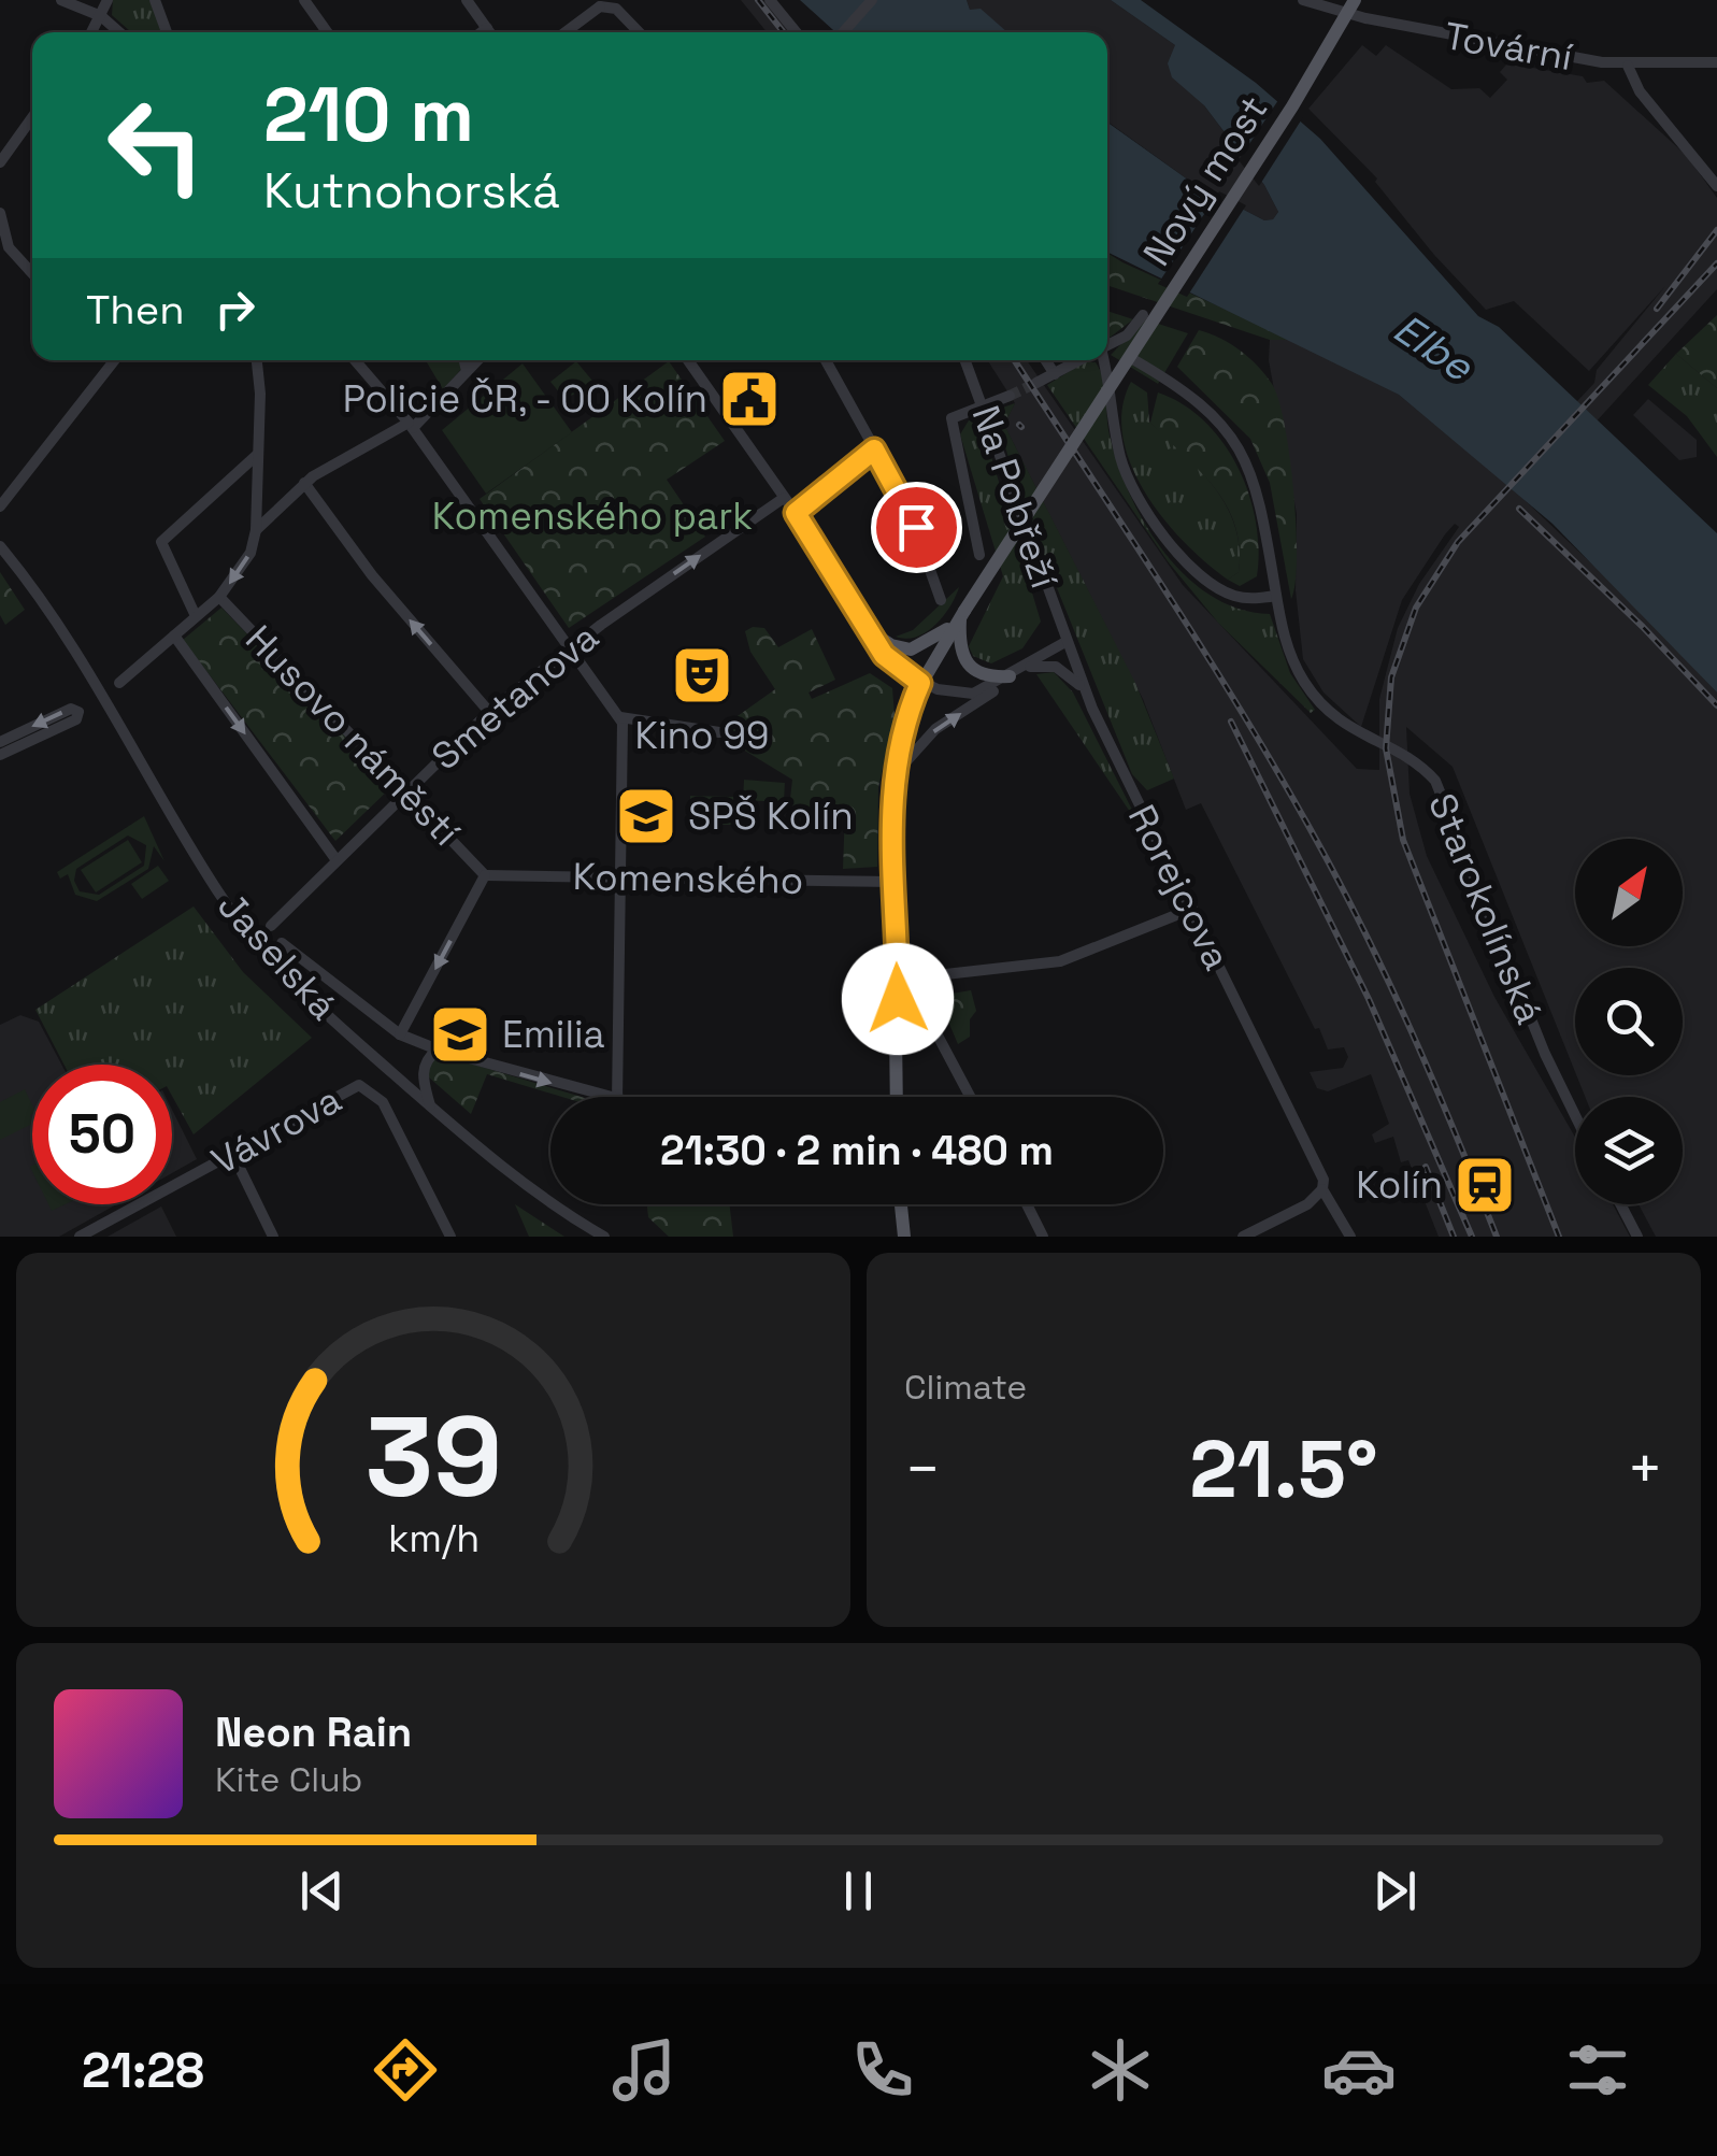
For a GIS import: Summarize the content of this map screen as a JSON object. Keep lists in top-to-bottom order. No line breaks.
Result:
{"streets":{"main road":["Nový most"],"street":["Tovární","Na Pobřeží","Smetanova","Husovo náměstí","Komenského","Rorejcova","Starokolínská","Jaselská","Vávrova"]},"crossings":[["Nový most","Komenského"],["Nový most","Starokolínská"],["Na Pobřeží","Rorejcova"],["Smetanova","Husovo náměstí"],["Husovo náměstí","Komenského"]],"one_way":["Smetanova"],"water":["Elbe"],"parks":["Komenského park"],"places":{"public building":["Policie ČR, - OO Kolín"],"theatre":["Kino 99"],"school or university":["SPŠ Kolín","Emilia"],"station":["Kolín"]},"north":"top right","page":{"turn":["210 m","Kutnohorská"],"then":"Then","limit":"50","trip":"21:30 · 2 min · 480 m","tile":"Climate","heat":["−","21.5°","+"],"song":["Neon Rain","Kite Club"],"tabs":"21:28","gauge":["39","km/h"]}}
